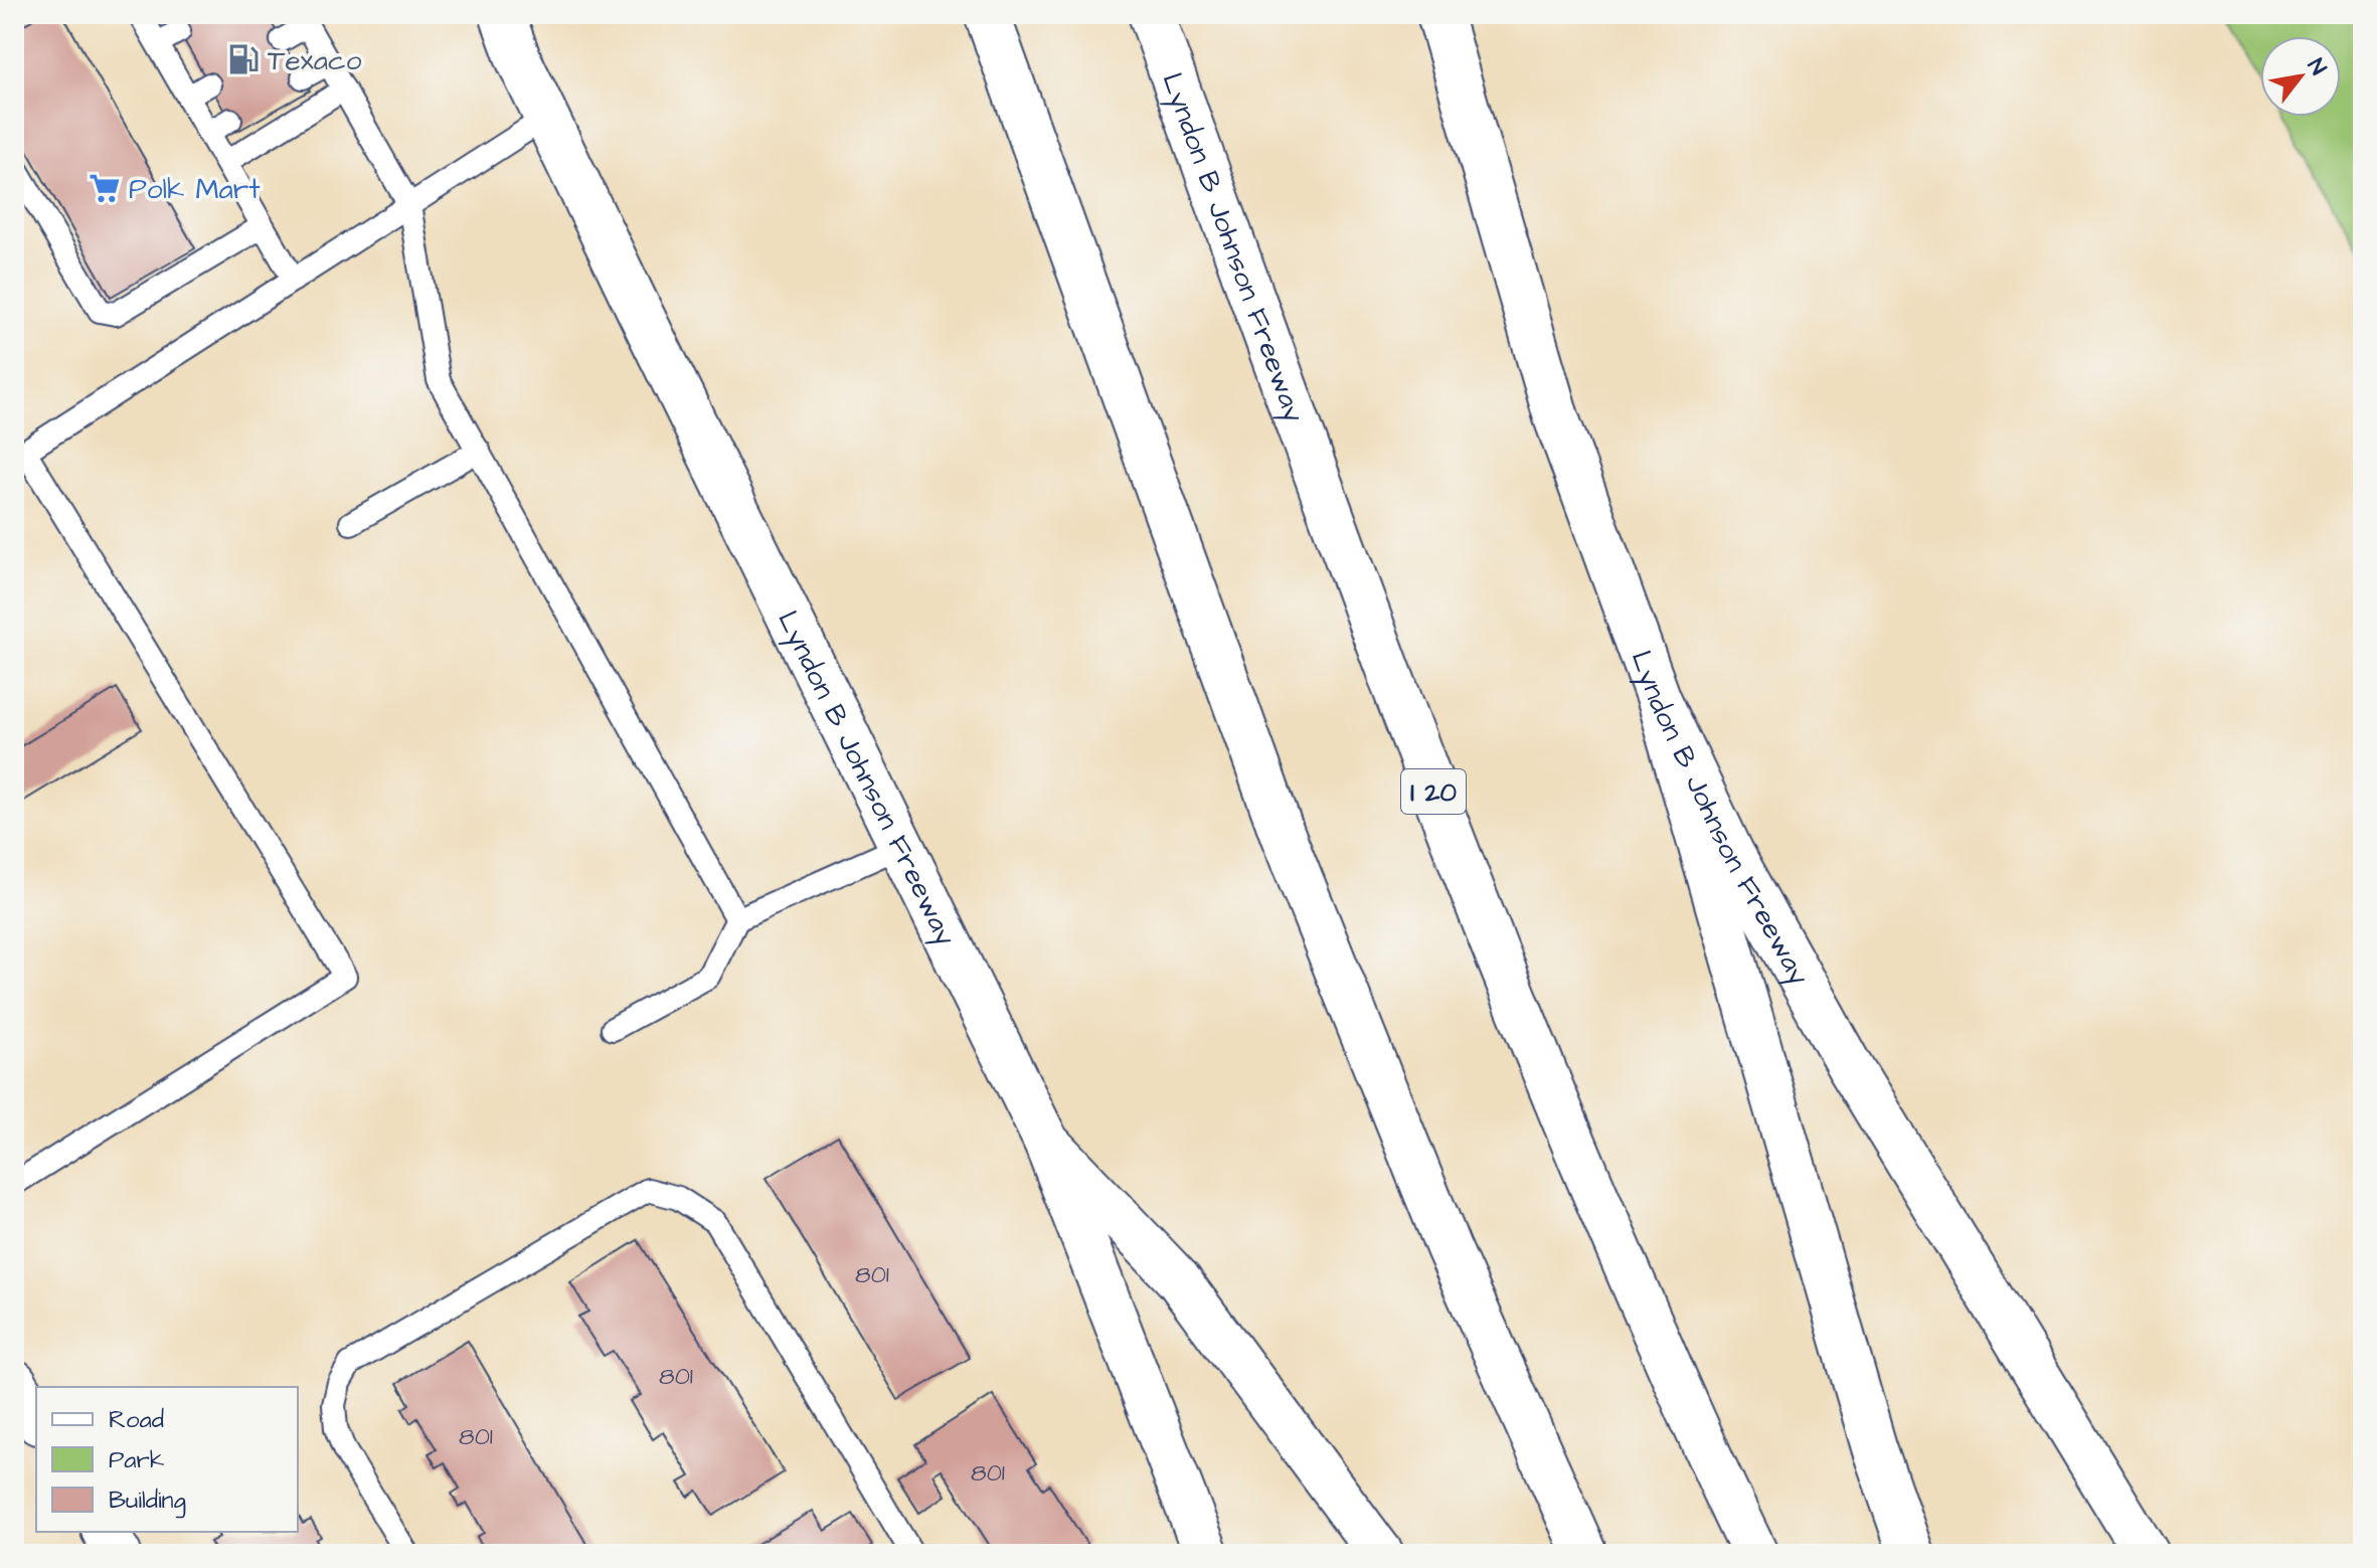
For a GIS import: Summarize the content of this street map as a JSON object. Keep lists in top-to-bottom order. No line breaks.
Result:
{"streets":{"main road":["Lyndon B Johnson Freeway","I 20"]},"places":{"fuel station":["Texaco"],"supermarket":["Polk Mart"]},"house_numbers":["801","801","801","801"],"legend":["Road","Park","Building"],"north":"top right"}
